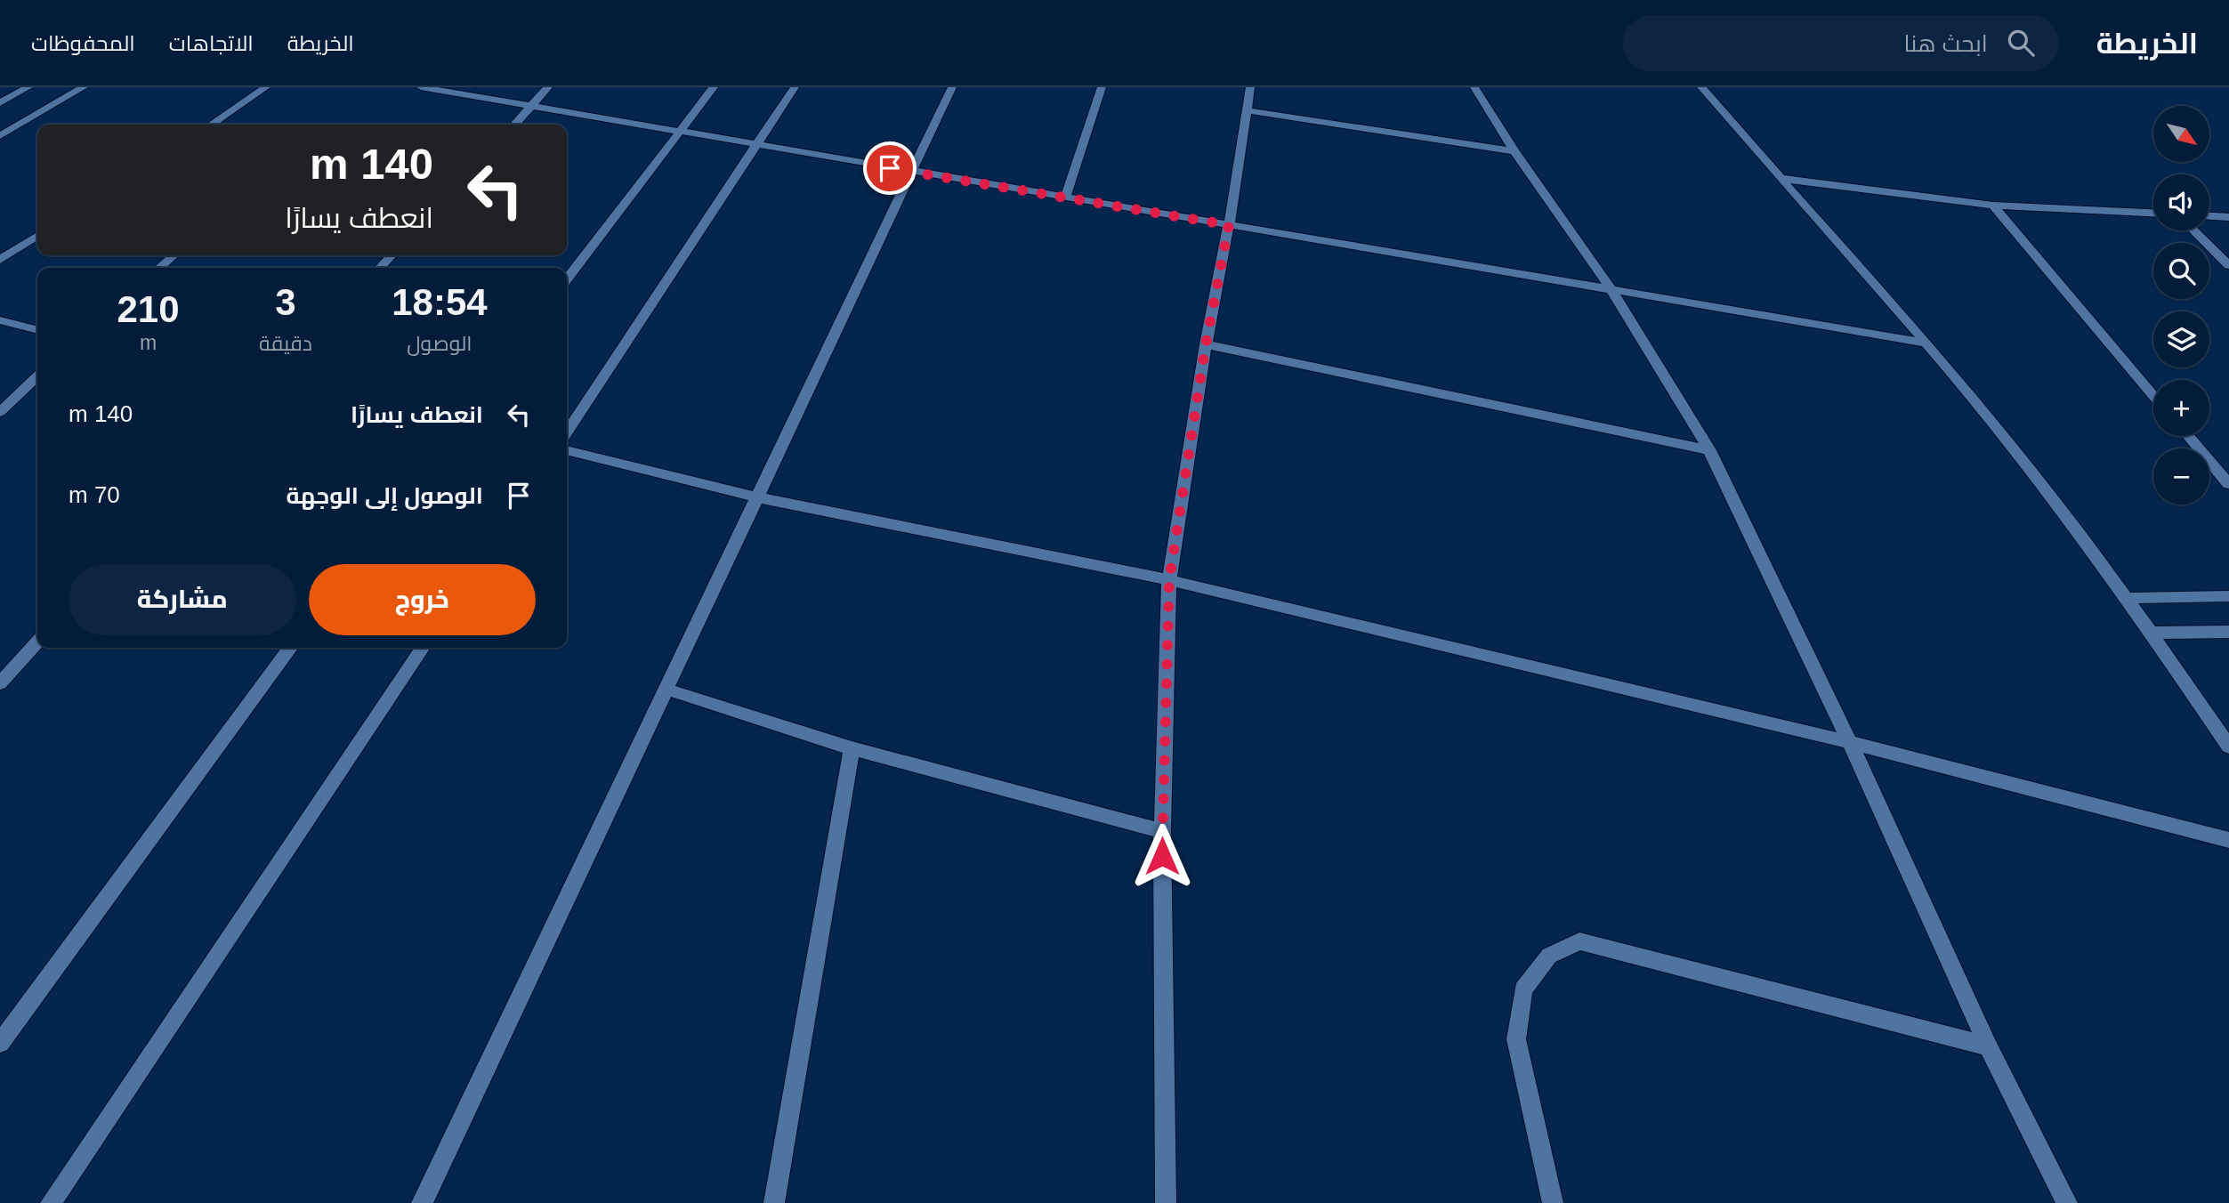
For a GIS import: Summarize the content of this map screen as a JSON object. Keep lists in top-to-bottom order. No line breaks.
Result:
{"north":"bottom right","page":{"header":"الخريطة","search":"ابحث هنا","nav":["الخريطة","الاتجاهات","المحفوظات"],"map_buttons":["+","−"],"turn":["140 m","انعطف يسارًا"],"eta":["18:54","الوصول","3","دقيقة","210","m"],"list":[{"name":"انعطف يسارًا","value":"140 m"},{"name":"الوصول إلى الوجهة","value":"70 m"}],"buttons":["خروج","مشاركة"]}}
